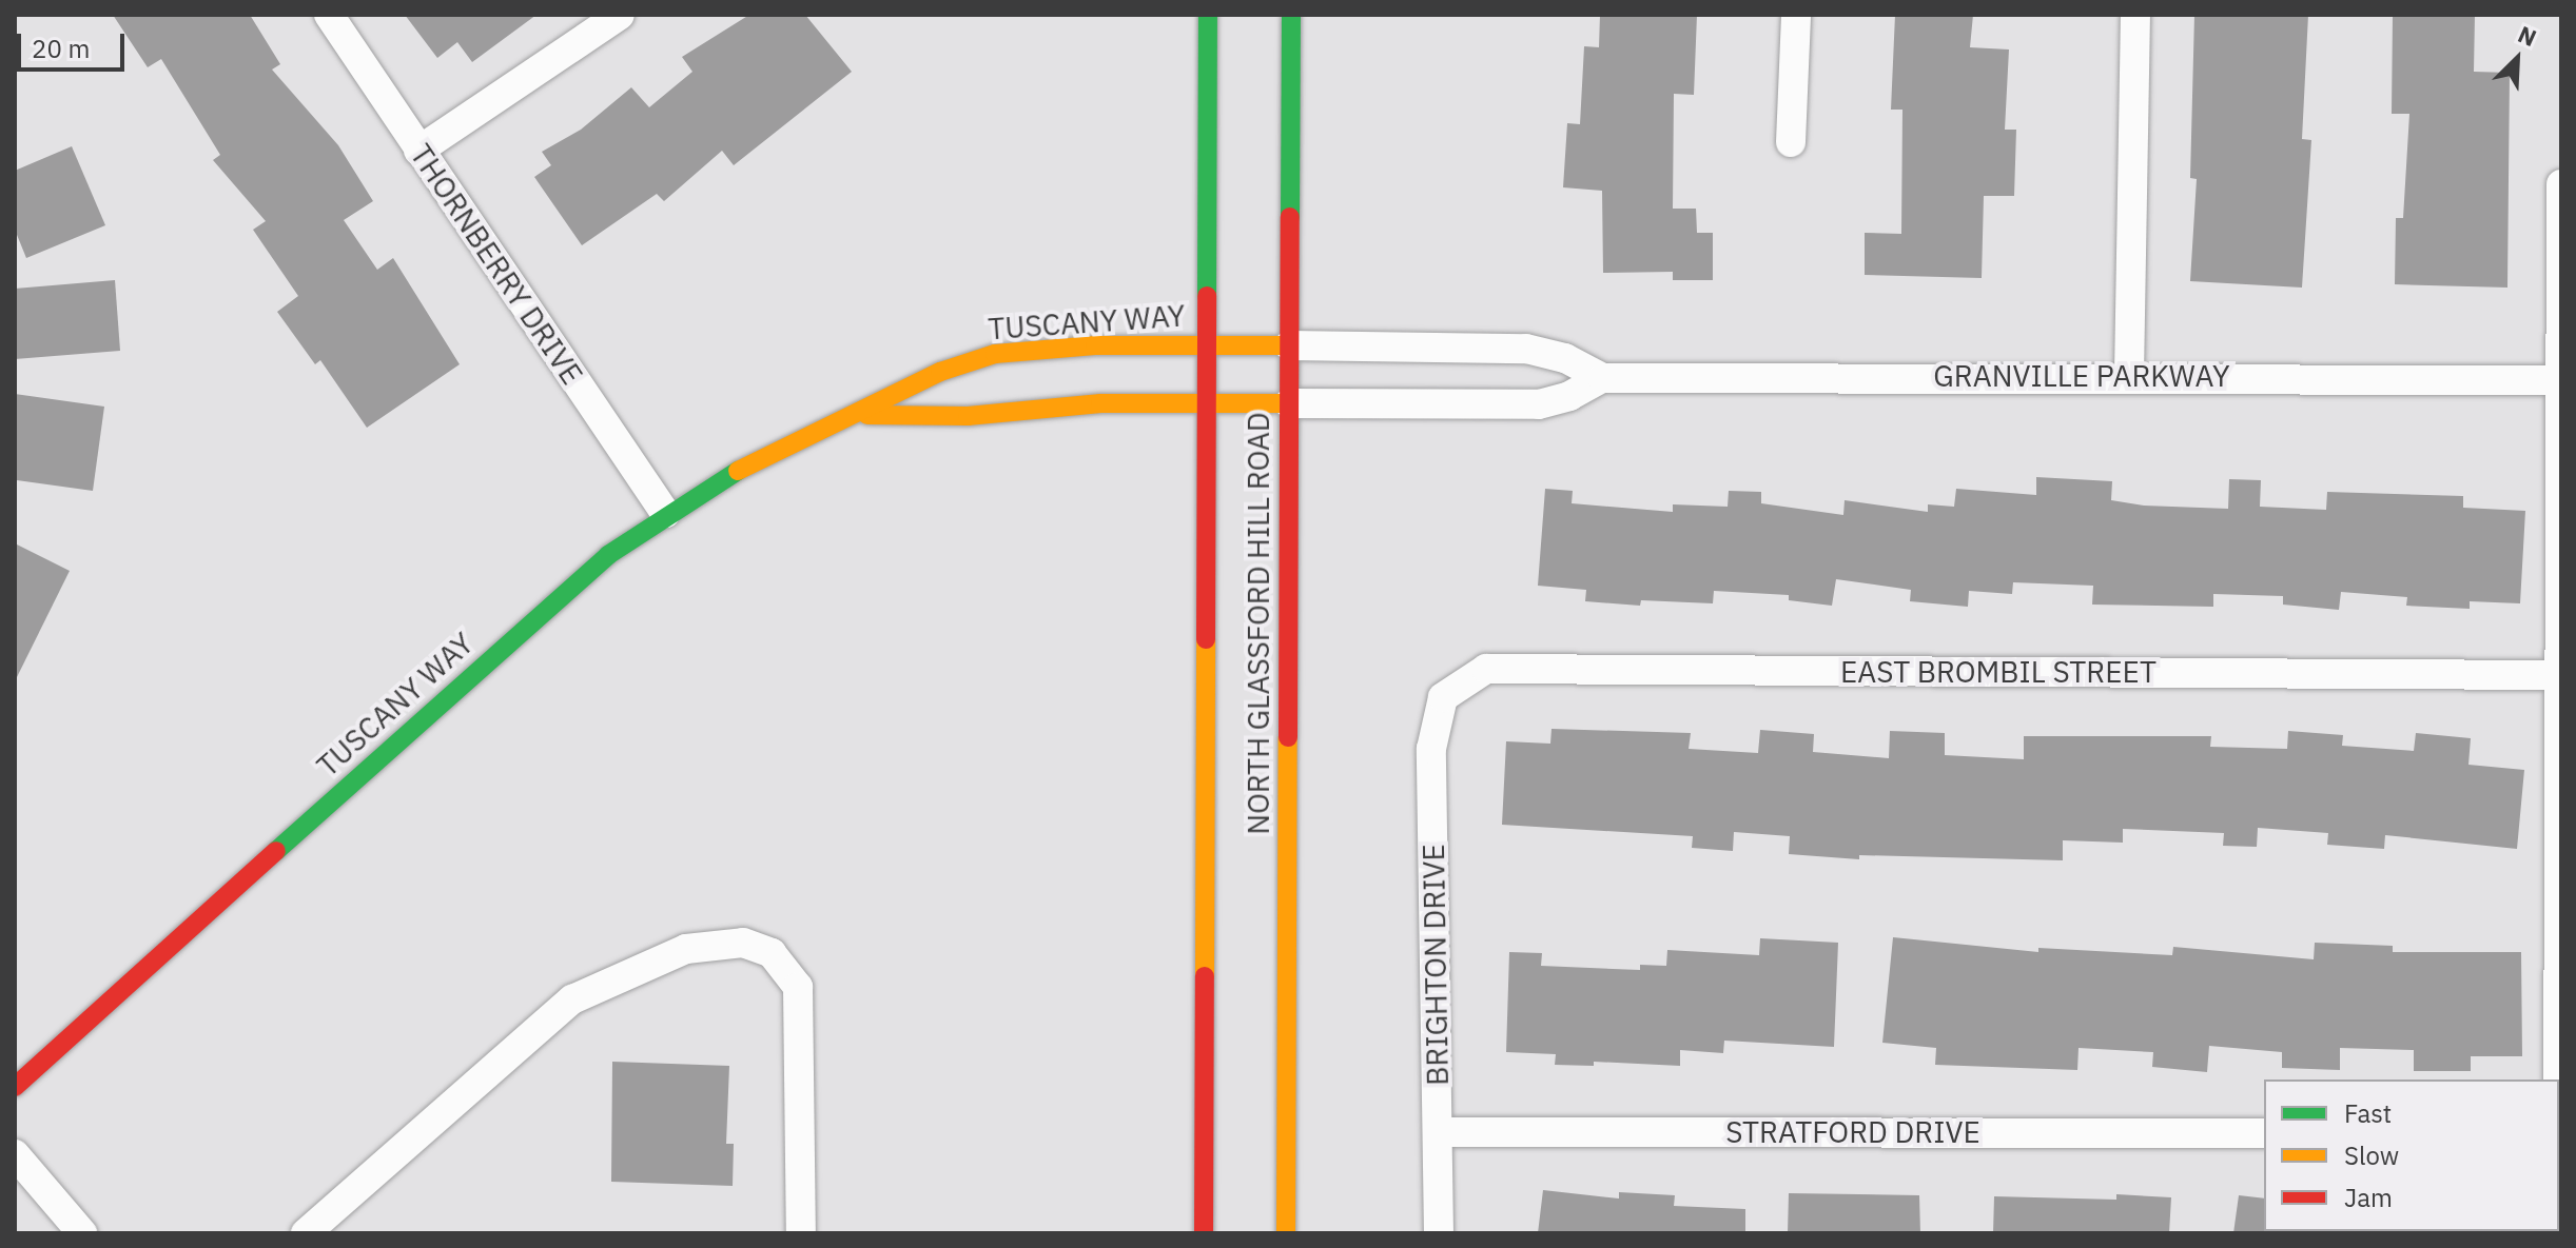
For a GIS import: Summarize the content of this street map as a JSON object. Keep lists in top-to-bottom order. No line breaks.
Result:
{"streets":{"main road":["TUSCANY WAY","NORTH GLASSFORD HILL ROAD"],"street":["THORNBERRY DRIVE","GRANVILLE PARKWAY","EAST BROMBIL STREET","BRIGHTON DRIVE","STRATFORD DRIVE"]},"crossings":[["THORNBERRY DRIVE","TUSCANY WAY"],["TUSCANY WAY","GRANVILLE PARKWAY"],["TUSCANY WAY","NORTH GLASSFORD HILL ROAD"],["GRANVILLE PARKWAY","NORTH GLASSFORD HILL ROAD"],["EAST BROMBIL STREET","BRIGHTON DRIVE"],["BRIGHTON DRIVE","STRATFORD DRIVE"]],"legend":["Fast","Slow","Jam"],"scale_bar":"20 m","north":"top right"}
